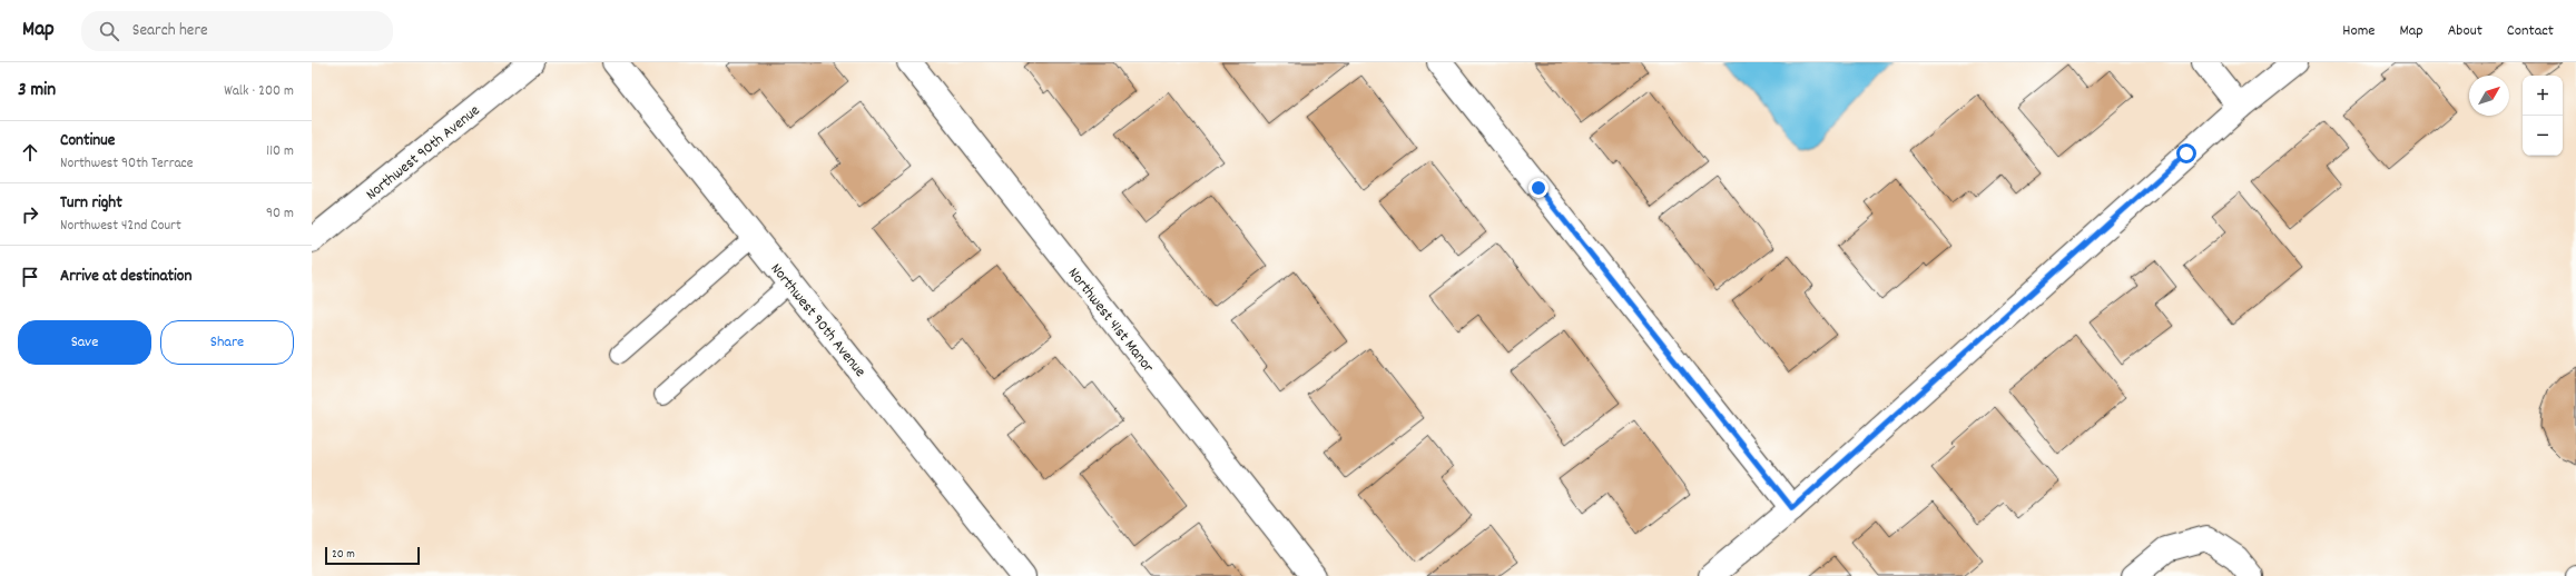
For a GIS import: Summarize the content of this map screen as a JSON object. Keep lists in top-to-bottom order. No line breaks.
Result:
{"streets":{"street":["Northwest 90th Avenue","Northwest 41st Manor"]},"scale_bar":"20 m","north":"top right","page":{"header":"Map","search":"Search here","nav":["Home","Map","About","Contact"],"heading":["3 min","Walk · 200 m"],"map_buttons":["+","−"],"list":[["Continue","Northwest 90th Terrace","110 m"],["Turn right","Northwest 42nd Court","90 m"],"Arrive at destination"],"buttons":["Save","Share"],"scale":"20 m"}}
